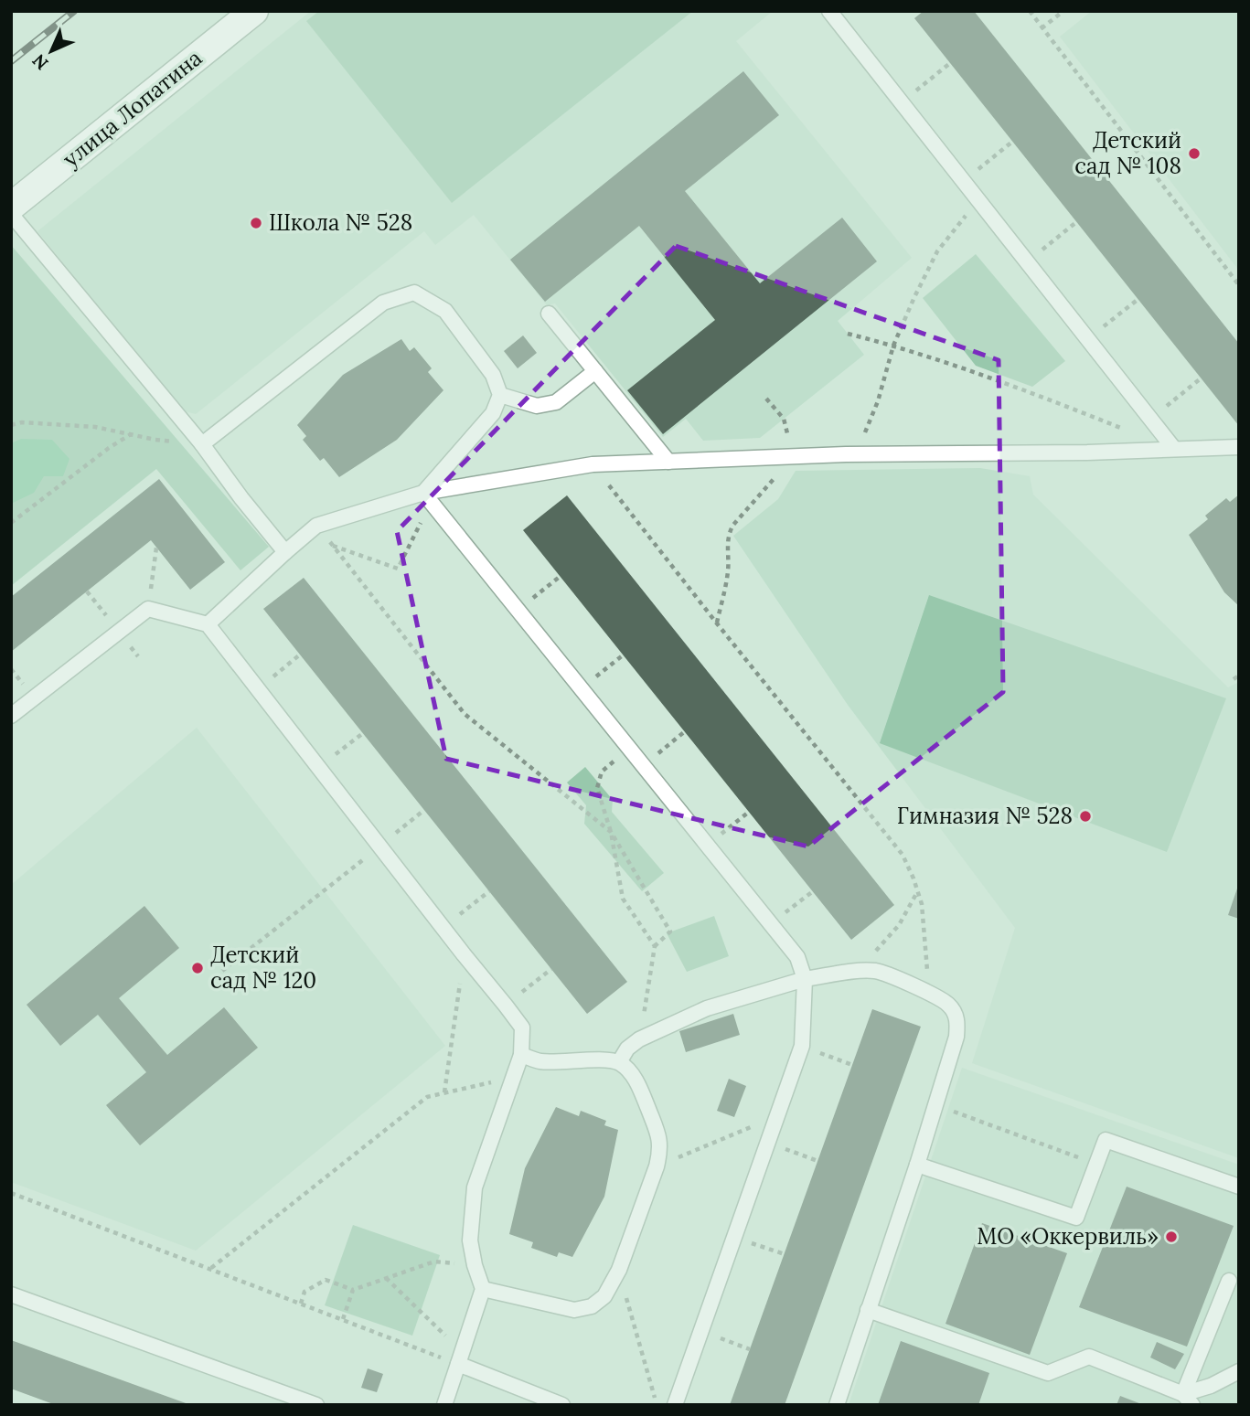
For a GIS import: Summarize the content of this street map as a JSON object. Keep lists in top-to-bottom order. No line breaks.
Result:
{"streets":{"street":["улица Лопатина"]},"places":["Детский сад № 108","Школа № 528","Гимназия № 528","Детский сад № 120","МО «Оккервиль»"],"north":"bottom left"}
